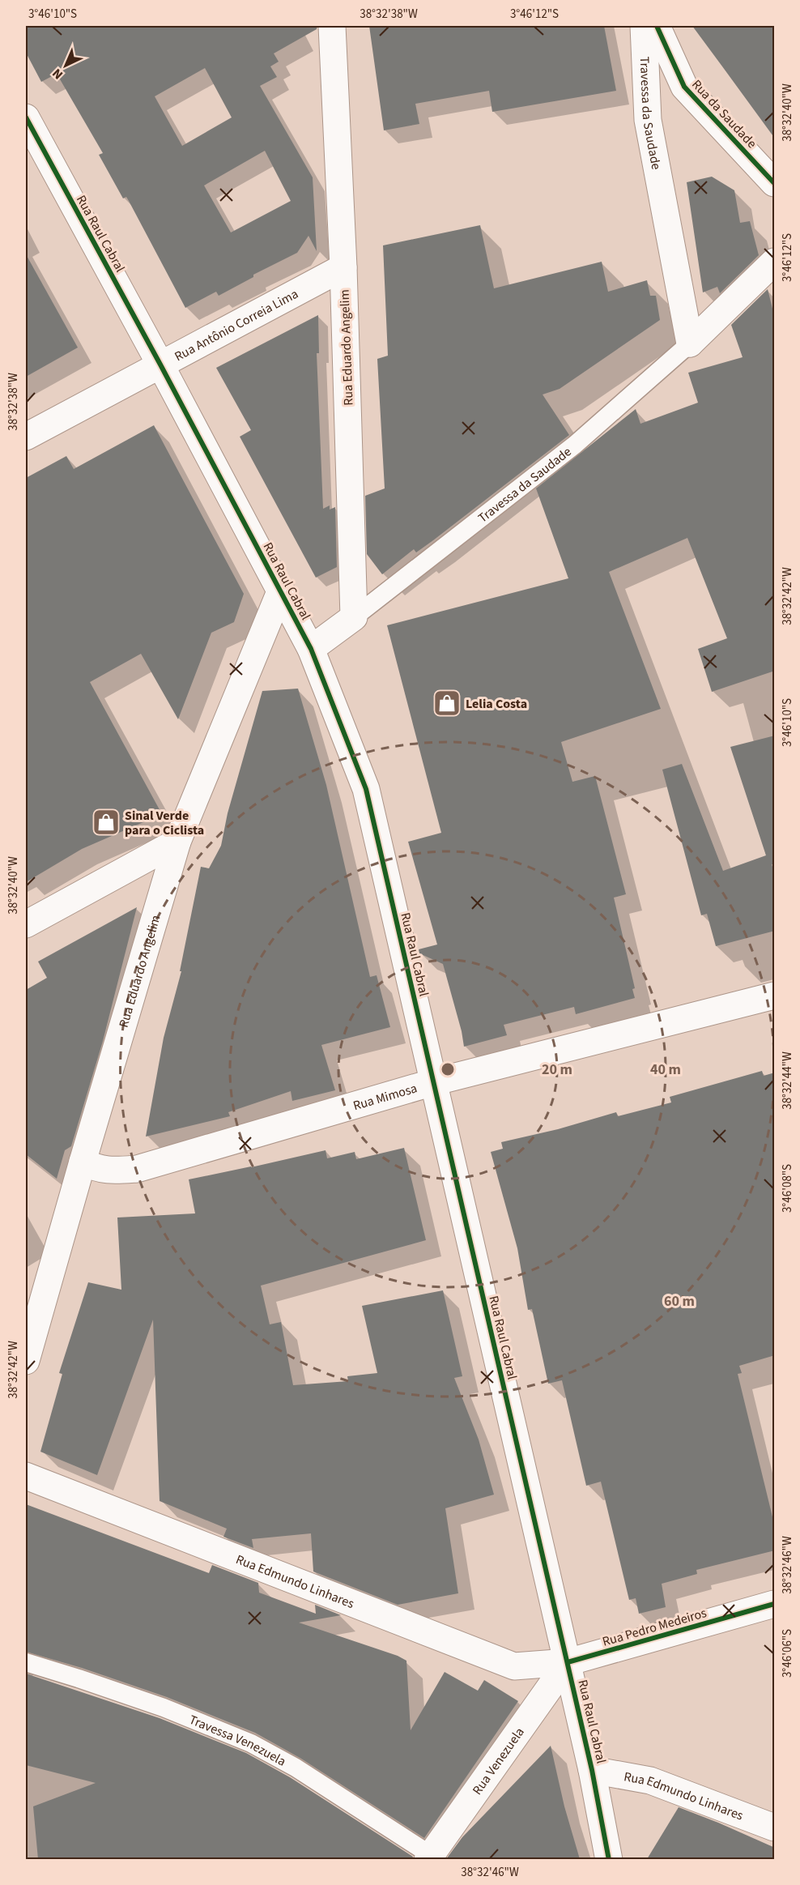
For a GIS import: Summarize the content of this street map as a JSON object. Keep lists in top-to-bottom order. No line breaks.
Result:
{"streets":{"street":["Travessa da Saudade","Rua da Saudade","Rua Raul Cabral","Rua Antônio Correia Lima","Rua Eduardo Angelim","Rua Mimosa","Rua Edmundo Linhares","Rua Pedro Medeiros","Rua Venezuela"],"lane":["Travessa Venezuela"]},"crossings":[["Travessa da Saudade","Rua Eduardo Angelim"],["Rua Raul Cabral","Rua Antônio Correia Lima"],["Rua Raul Cabral","Rua Eduardo Angelim"],["Rua Raul Cabral","Rua Mimosa"],["Rua Raul Cabral","Rua Edmundo Linhares"],["Rua Raul Cabral","Rua Pedro Medeiros"],["Rua Raul Cabral","Rua Venezuela"],["Rua Antônio Correia Lima","Rua Eduardo Angelim"],["Rua Eduardo Angelim","Rua Mimosa"],["Rua Edmundo Linhares","Rua Pedro Medeiros"],["Rua Edmundo Linhares","Rua Venezuela"],["Rua Pedro Medeiros","Rua Venezuela"],["Travessa Venezuela","Rua Venezuela"]],"places":{"shop":["Lelia Costa","Sinal Verde para o Ciclista"]},"north":"bottom left","coordinates":["3°46'10\"S","38°32'38\"W","3°46'12\"S","38°32'40\"W","38°32'42\"W","38°32'44\"W","3°46'08\"S","38°32'46\"W","3°46'06\"S"],"rings":["20 m","40 m","60 m"]}
